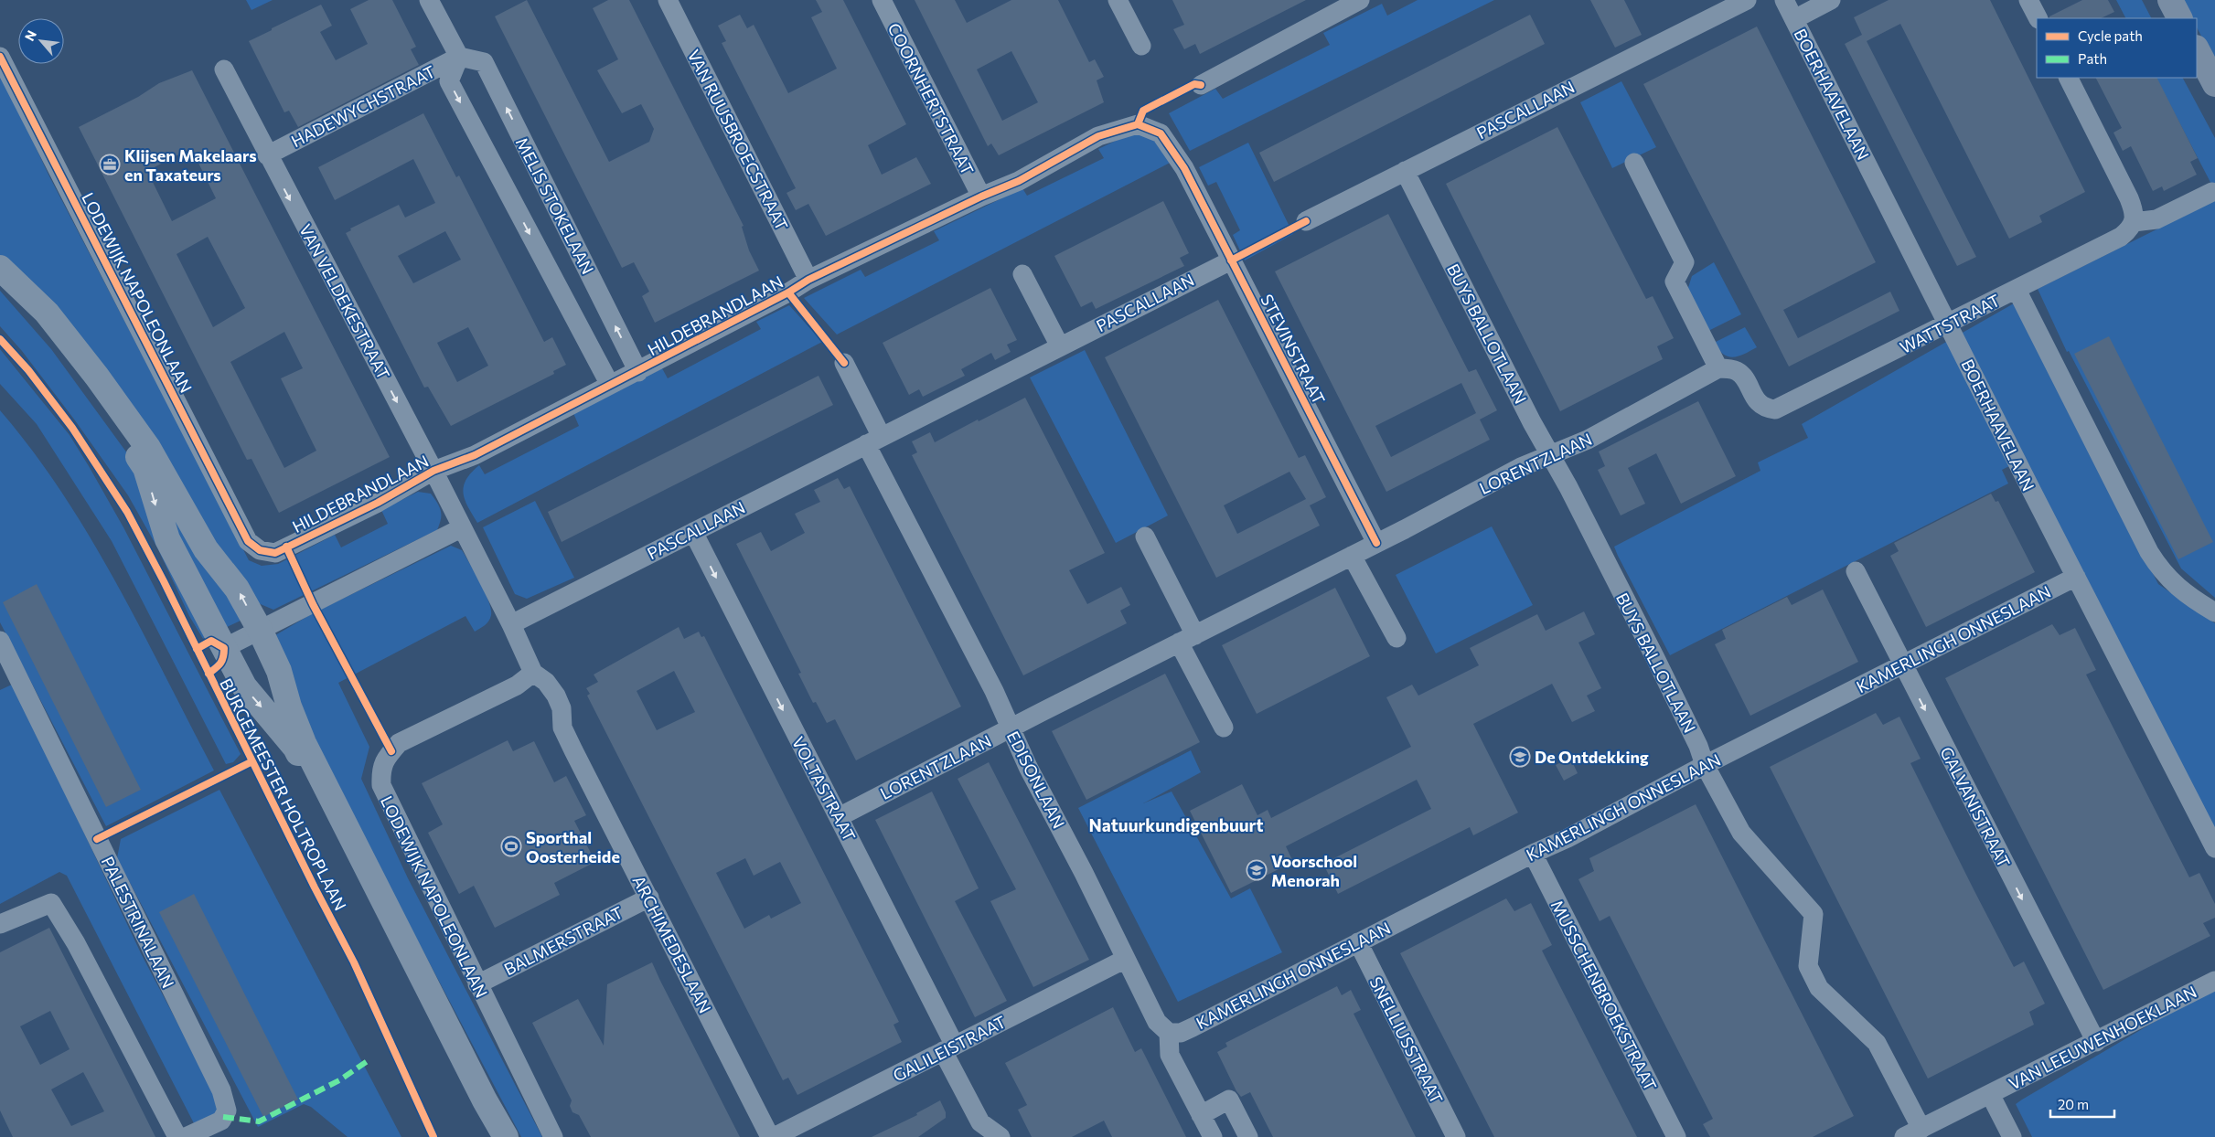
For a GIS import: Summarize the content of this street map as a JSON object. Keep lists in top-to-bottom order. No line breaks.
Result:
{"streets":{"street":["BOERHAAVELAAN","COORNHERTSTRAAT","HADEWYCHSTRAAT","PASCALLAAN","VAN RUUSBROECSTRAAT","MELIS STOKELAAN","LODEWIJK NAPOLEONLAAN","VAN VELDEKESTRAAT","HILDEBRANDLAAN","WATTSTRAAT","BUYS BALLOTLAAN","STEVINSTRAAT","LORENTZLAAN","KAMERLINGH ONNESLAAN","EDISONLAAN","VOLTASTRAAT","BURGEMEESTER HOLTROPLAAN","GALVANISTRAAT","PALESTRINALAAN","BALMERSTRAAT","ARCHIMEDESLAAN","MUSSCHENBROEKSTRAAT","VAN LEEUWENHOEKLAAN","SNELLIUSSTRAAT","GALILEISTRAAT"]},"crossings":[["BOERHAAVELAAN","WATTSTRAAT"],["BOERHAAVELAAN","KAMERLINGH ONNESLAAN"],["COORNHERTSTRAAT","HILDEBRANDLAAN"],["HADEWYCHSTRAAT","MELIS STOKELAAN"],["HADEWYCHSTRAAT","VAN VELDEKESTRAAT"],["PASCALLAAN","BUYS BALLOTLAAN"],["PASCALLAAN","STEVINSTRAAT"],["PASCALLAAN","EDISONLAAN"],["PASCALLAAN","VOLTASTRAAT"],["PASCALLAAN","ARCHIMEDESLAAN"],["VAN RUUSBROECSTRAAT","HILDEBRANDLAAN"],["MELIS STOKELAAN","HILDEBRANDLAAN"],["LODEWIJK NAPOLEONLAAN","HILDEBRANDLAAN"],["LODEWIJK NAPOLEONLAAN","BALMERSTRAAT"],["LODEWIJK NAPOLEONLAAN","ARCHIMEDESLAAN"],["VAN VELDEKESTRAAT","HILDEBRANDLAAN"],["VAN VELDEKESTRAAT","ARCHIMEDESLAAN"],["HILDEBRANDLAAN","STEVINSTRAAT"],["WATTSTRAAT","LORENTZLAAN"],["BUYS BALLOTLAAN","LORENTZLAAN"],["BUYS BALLOTLAAN","KAMERLINGH ONNESLAAN"],["BUYS BALLOTLAAN","VAN LEEUWENHOEKLAAN"],["STEVINSTRAAT","LORENTZLAAN"],["LORENTZLAAN","EDISONLAAN"],["LORENTZLAAN","VOLTASTRAAT"],["KAMERLINGH ONNESLAAN","EDISONLAAN"],["KAMERLINGH ONNESLAAN","GALVANISTRAAT"],["KAMERLINGH ONNESLAAN","MUSSCHENBROEKSTRAAT"],["KAMERLINGH ONNESLAAN","SNELLIUSSTRAAT"],["EDISONLAAN","GALILEISTRAAT"],["VOLTASTRAAT","GALILEISTRAAT"],["GALVANISTRAAT","VAN LEEUWENHOEKLAAN"],["BALMERSTRAAT","ARCHIMEDESLAAN"],["ARCHIMEDESLAAN","GALILEISTRAAT"]],"one_way":["VAN VELDEKESTRAAT","VOLTASTRAAT","GALVANISTRAAT"],"districts":["Natuurkundigenbuurt"],"places":{"office":["Klijsen Makelaars en Taxateurs"],"school or university":["De Ontdekking","Voorschool Menorah"],"sports":["Sporthal Oosterheide"]},"legend":["Cycle path","Path"],"scale_bar":"20 m","north":"top left"}
